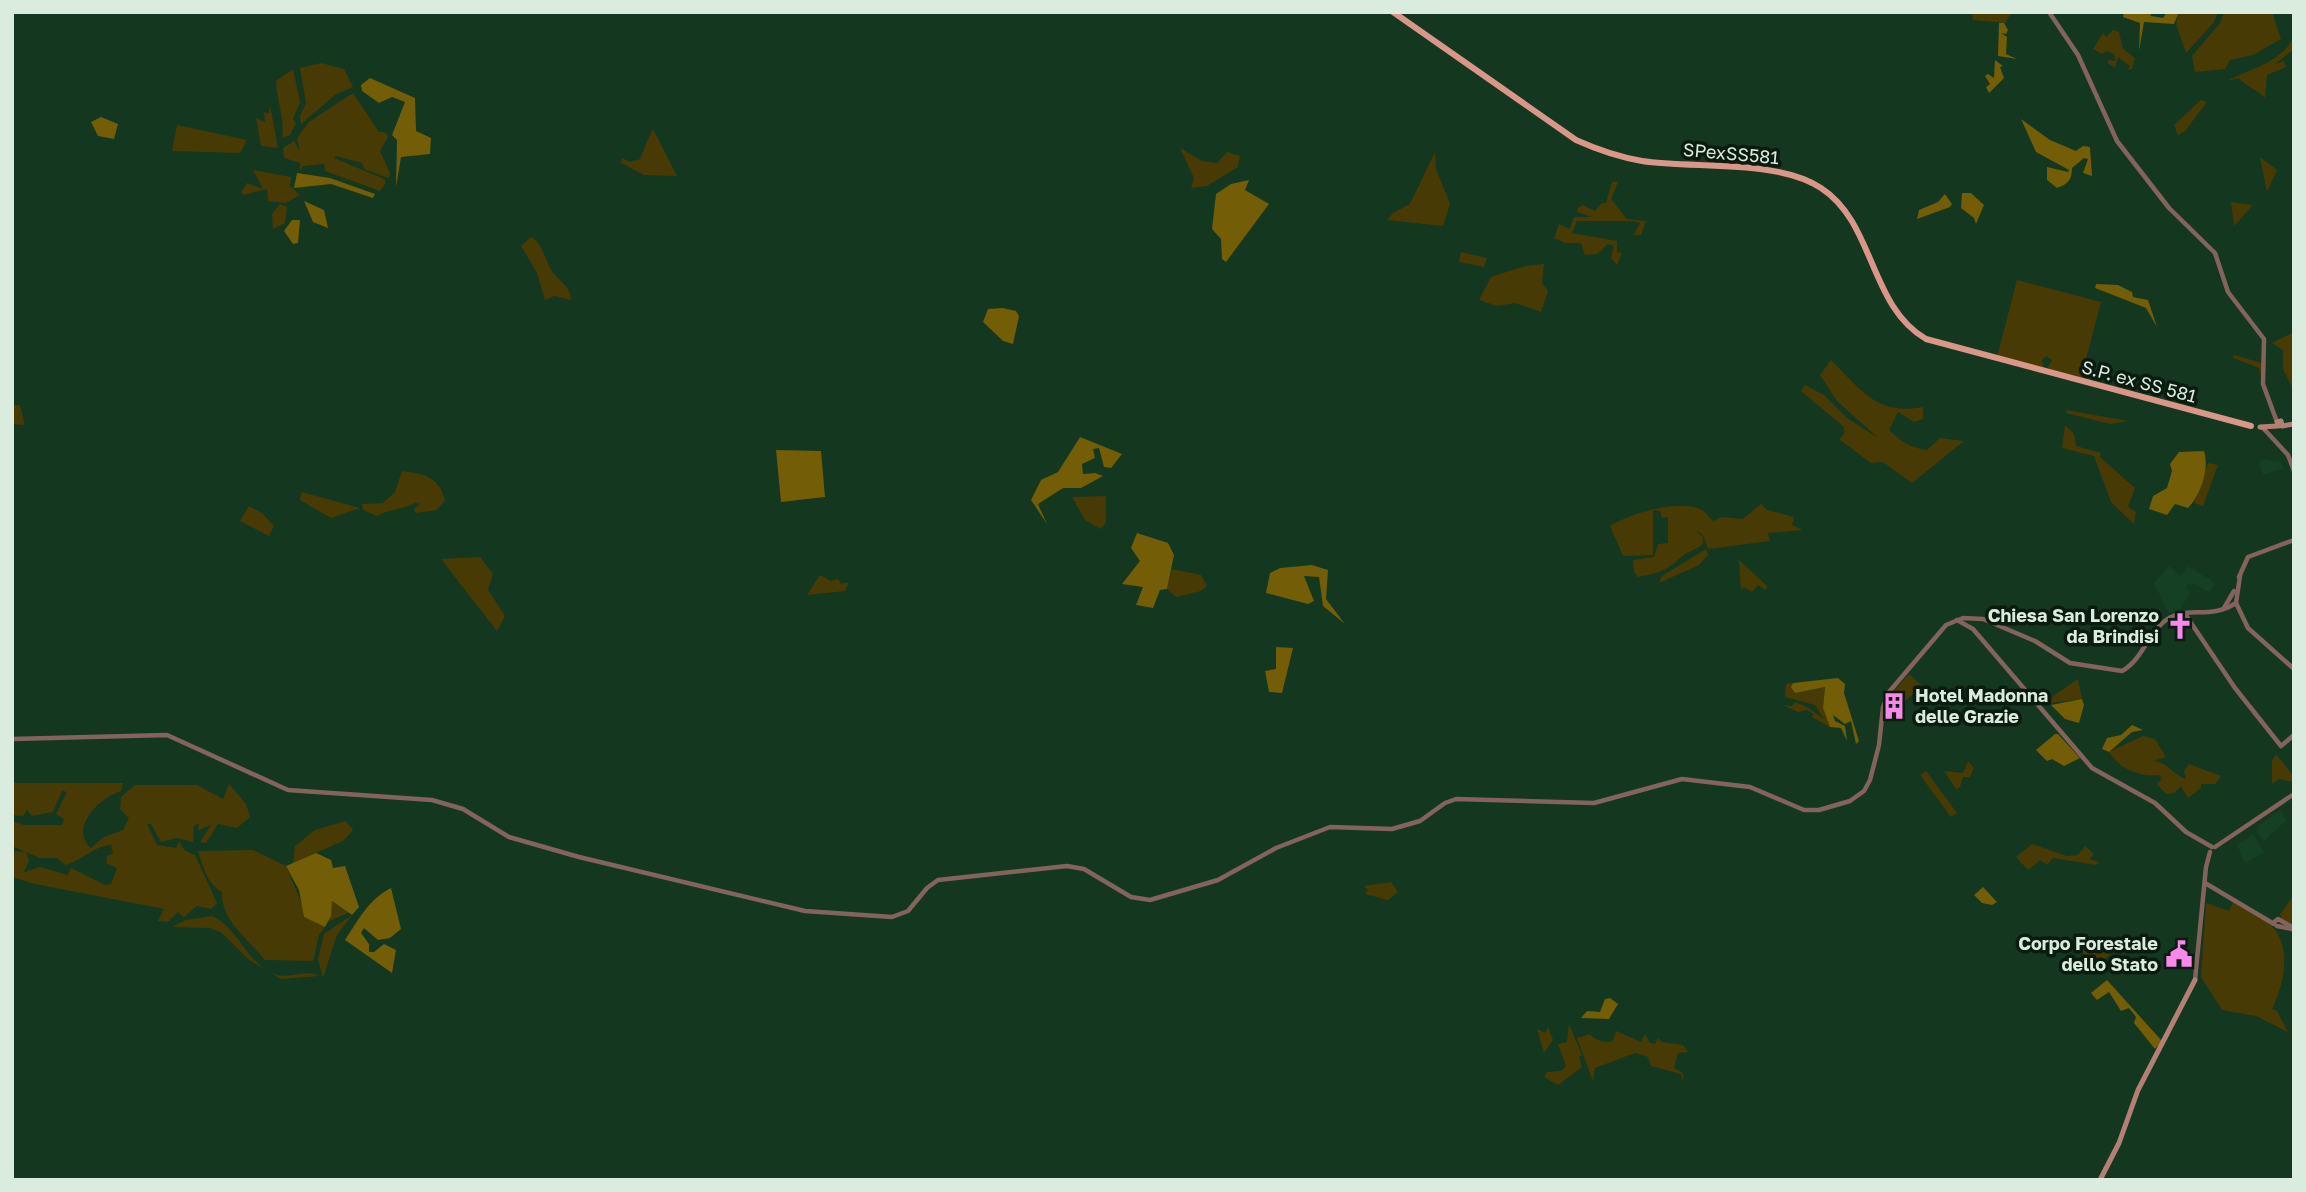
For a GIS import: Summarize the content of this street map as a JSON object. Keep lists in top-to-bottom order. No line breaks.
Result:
{"streets":{"main road":["SPexSS581","S.P. ex SS 581"]},"crossings":[["SPexSS581","S.P. ex SS 581"]],"places":{"church":["Chiesa San Lorenzo da Brindisi"],"building":["Hotel Madonna delle Grazie"],"public building":["Corpo Forestale dello Stato"]}}
